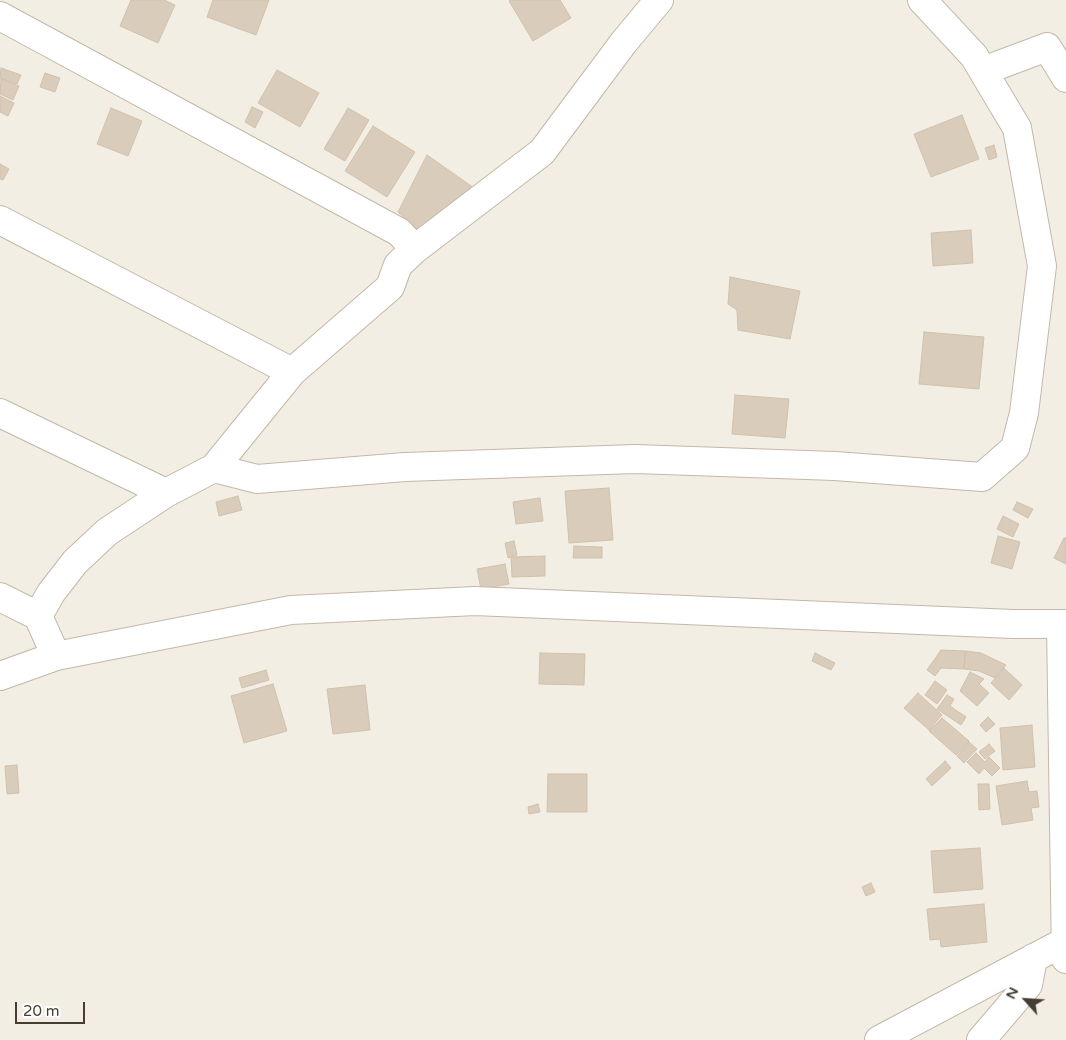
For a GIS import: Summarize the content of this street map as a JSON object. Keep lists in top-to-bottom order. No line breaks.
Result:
{"scale_bar":"20 m","north":"top left"}
